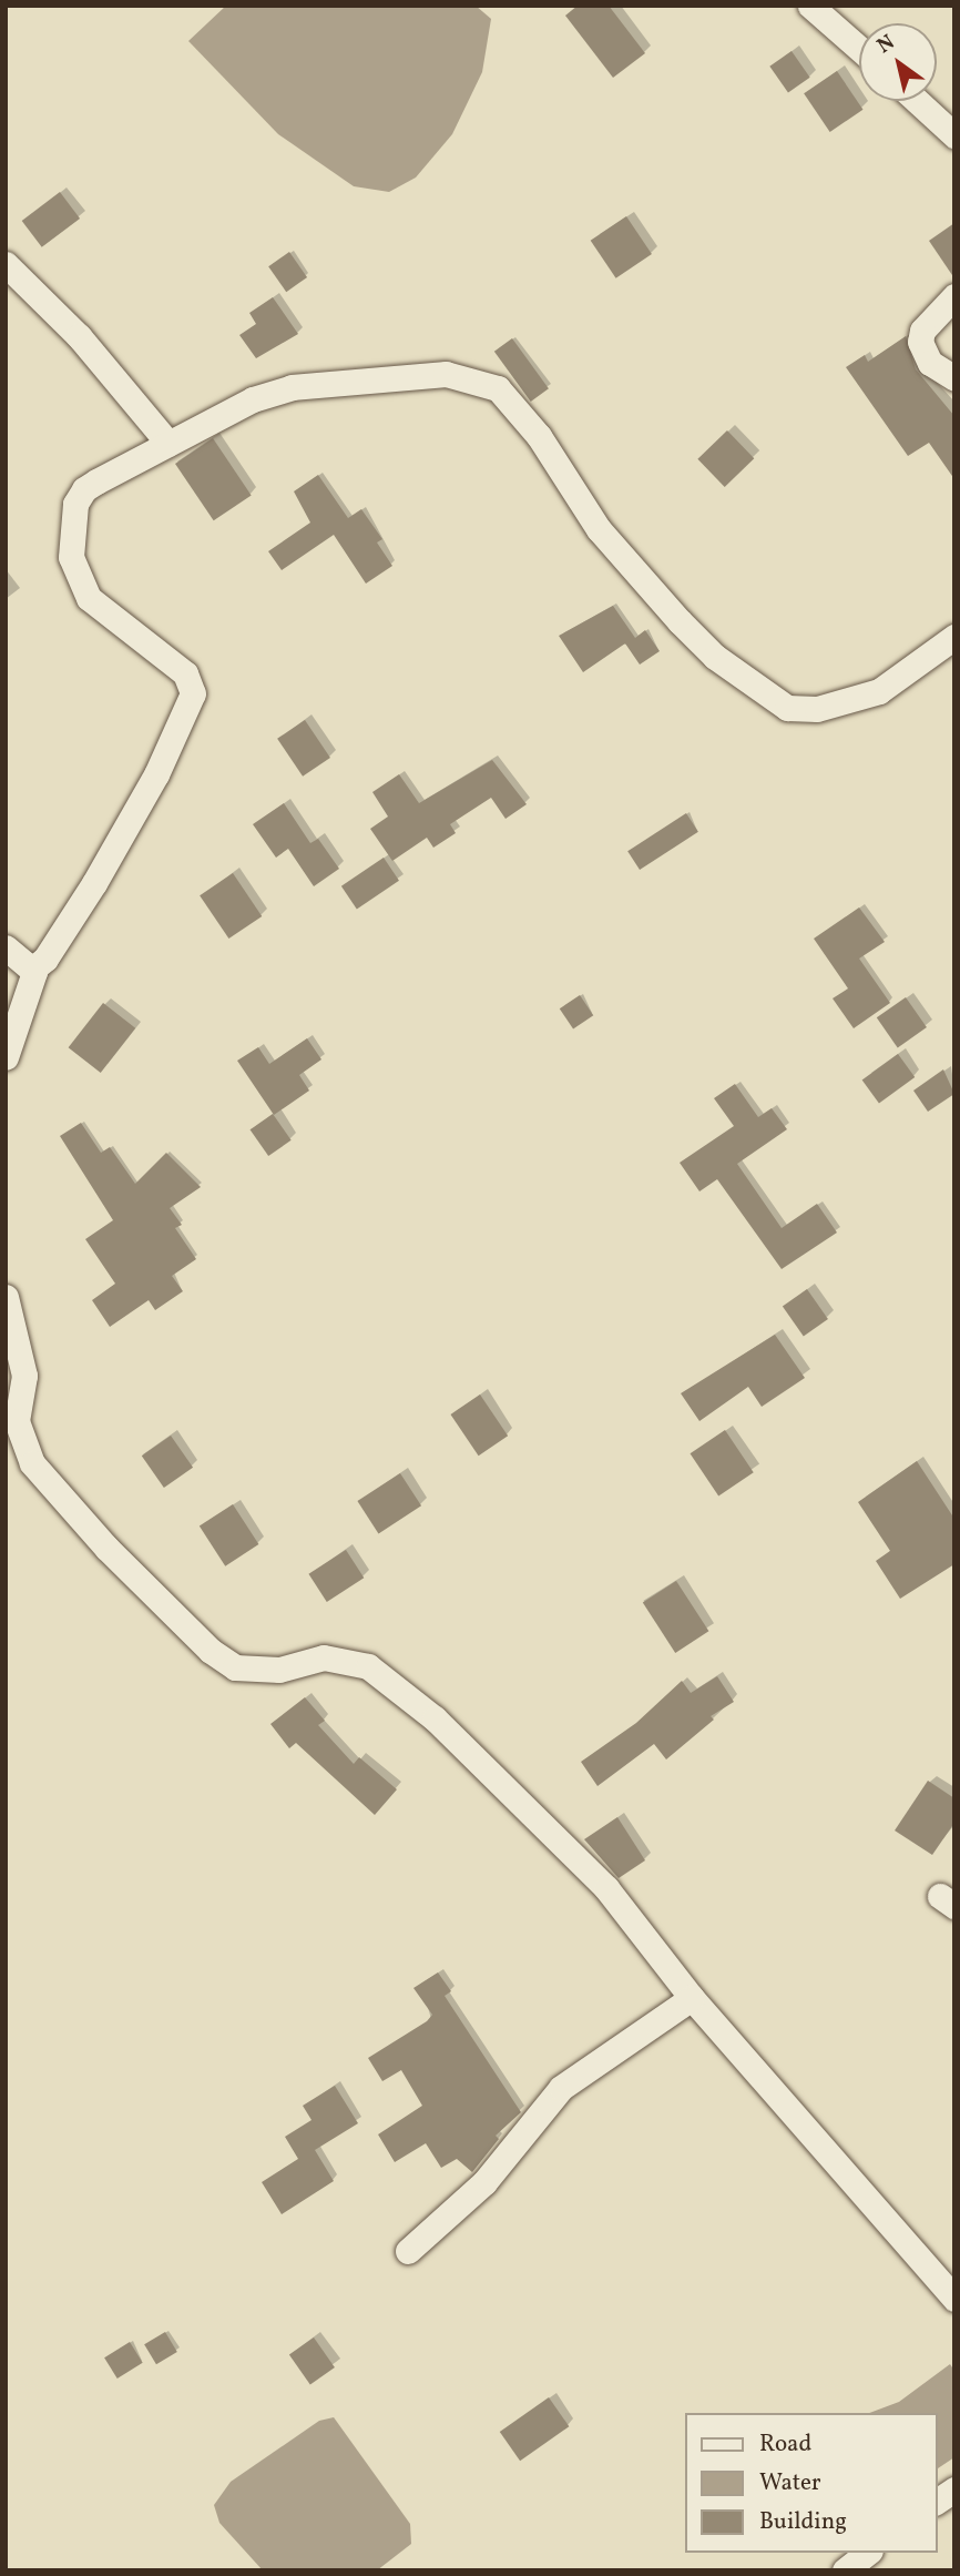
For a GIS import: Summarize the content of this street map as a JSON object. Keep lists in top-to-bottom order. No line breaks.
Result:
{"legend":["Road","Water","Building"],"north":"top left"}
